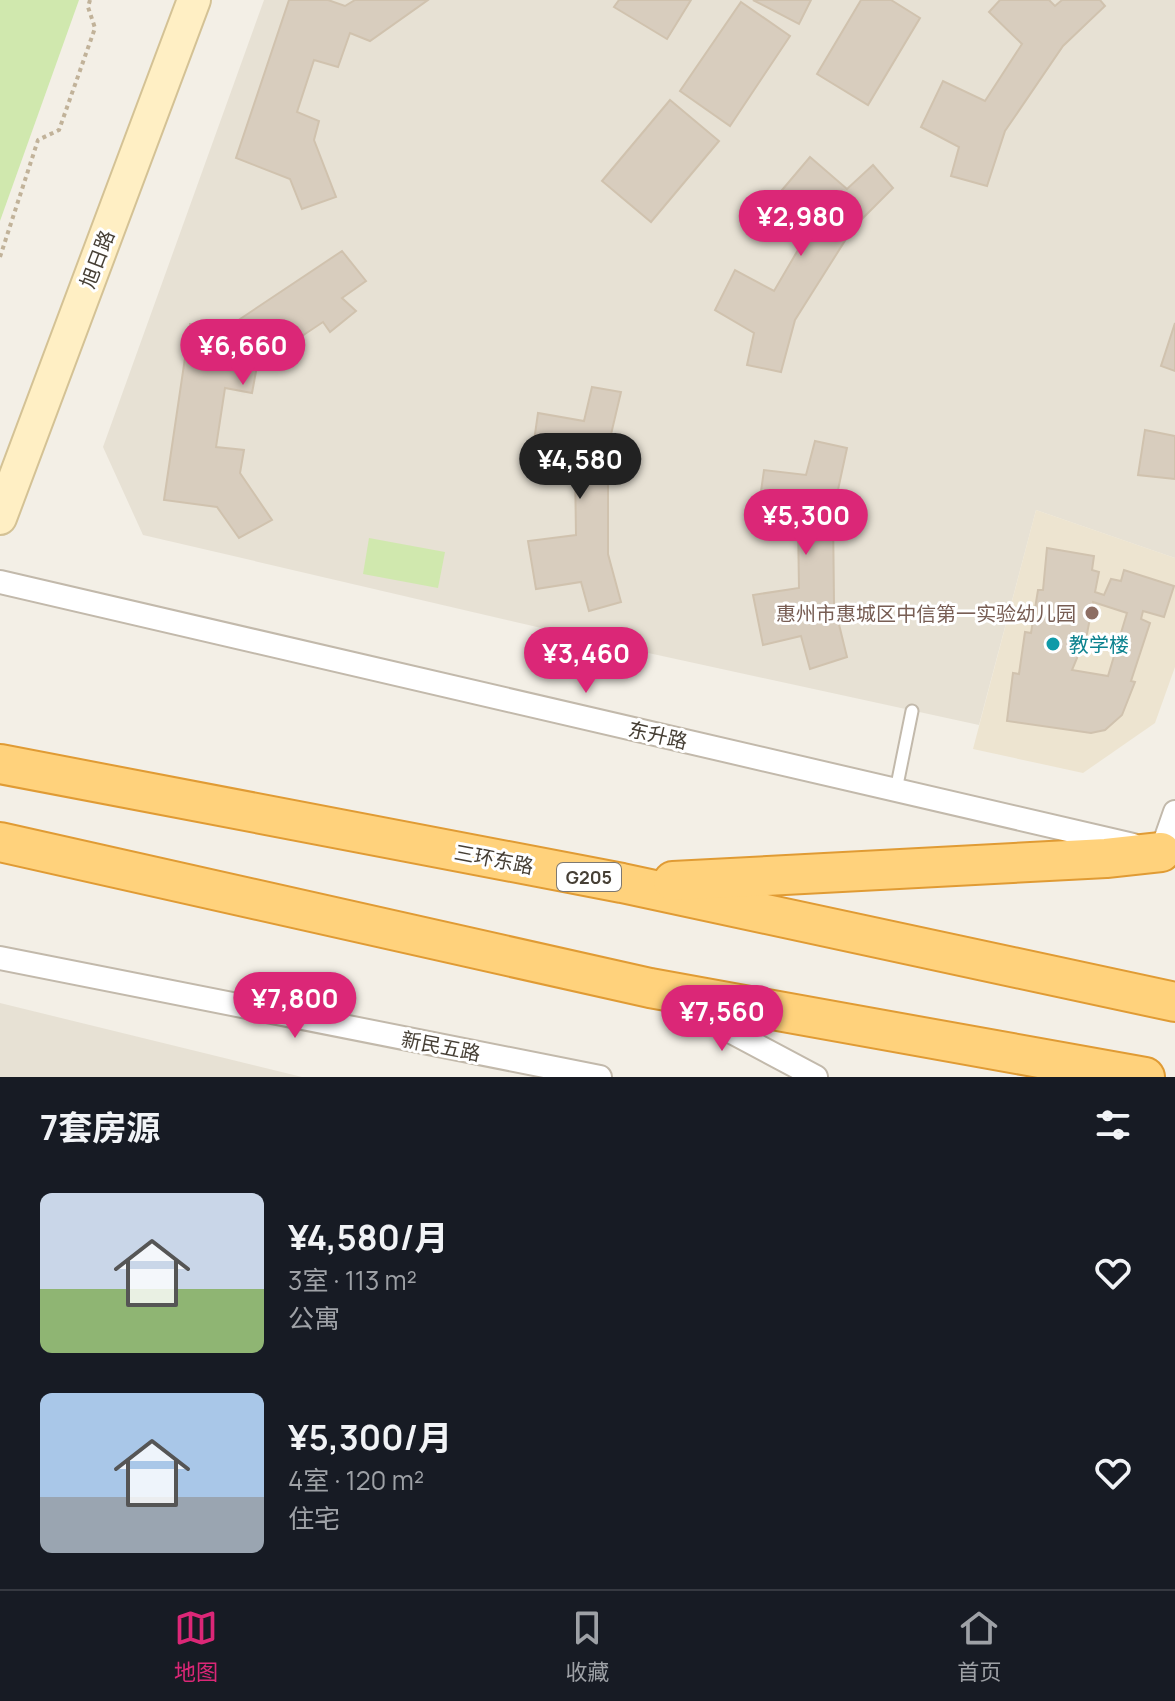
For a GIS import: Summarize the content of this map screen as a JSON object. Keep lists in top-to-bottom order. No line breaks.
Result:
{"streets":{"highway":["三环东路","G205"],"main road":["旭日路"],"street":["东升路","新民五路"]},"places":["惠州市惠城区中信第一实验幼儿园","教学楼"],"page":{"price":["¥2,980","¥6,660","¥4,580","¥5,300","¥3,460","¥7,800","¥7,560"],"heading":"7套房源","list":[{"name":"¥4,580/月","note":"3室 · 113 m² · 公寓"},{"name":"¥5,300/月","note":"4室 · 120 m² · 住宅"}],"tabs":["地图","收藏","首页"]}}
